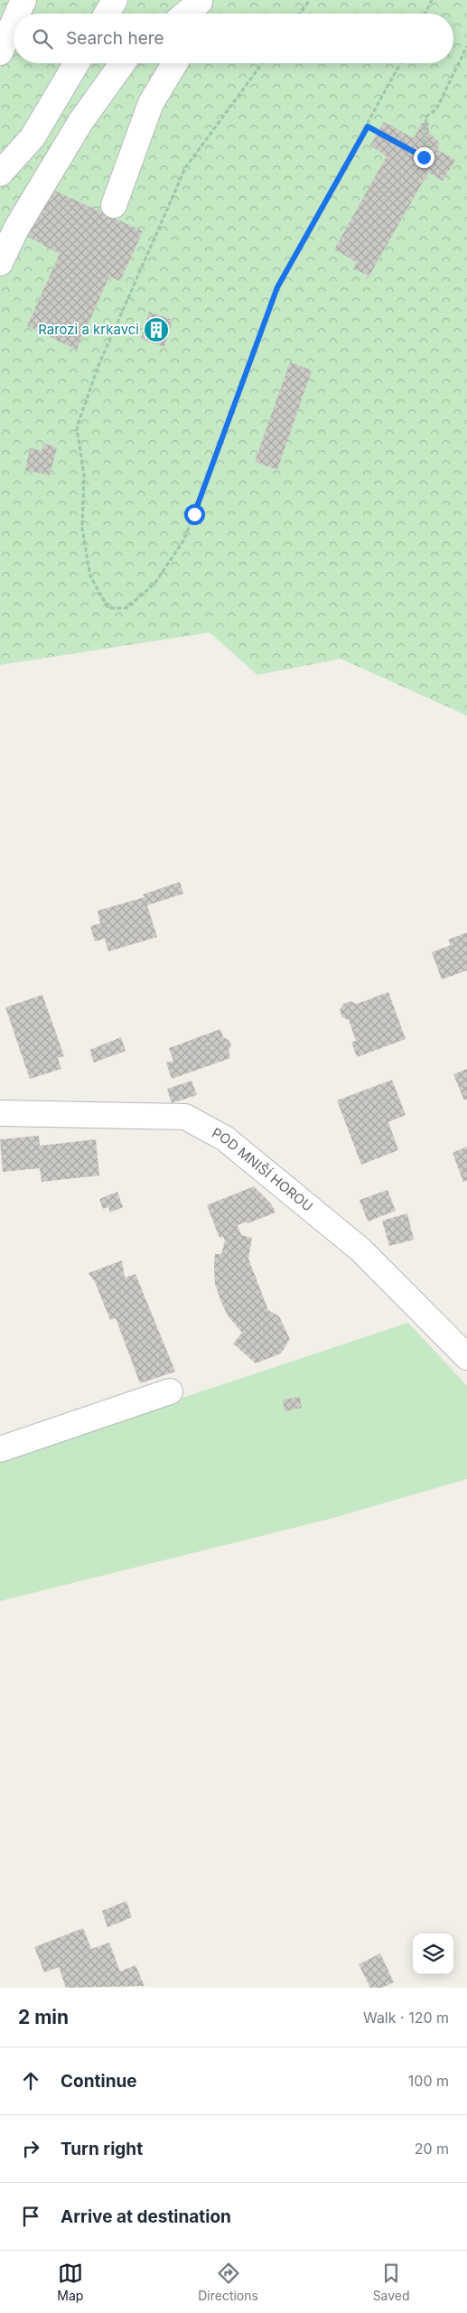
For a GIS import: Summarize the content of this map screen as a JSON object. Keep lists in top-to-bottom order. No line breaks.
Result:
{"streets":{"street":["POD MNIŠÍ HOROU"]},"places":{"building":["Rarozi a krkavci"]},"page":{"search":"Search here","heading":["2 min","Walk · 120 m"],"list":[["Continue","100 m"],["Turn right","20 m"],"Arrive at destination"],"nav":["Map","Directions","Saved"]}}
